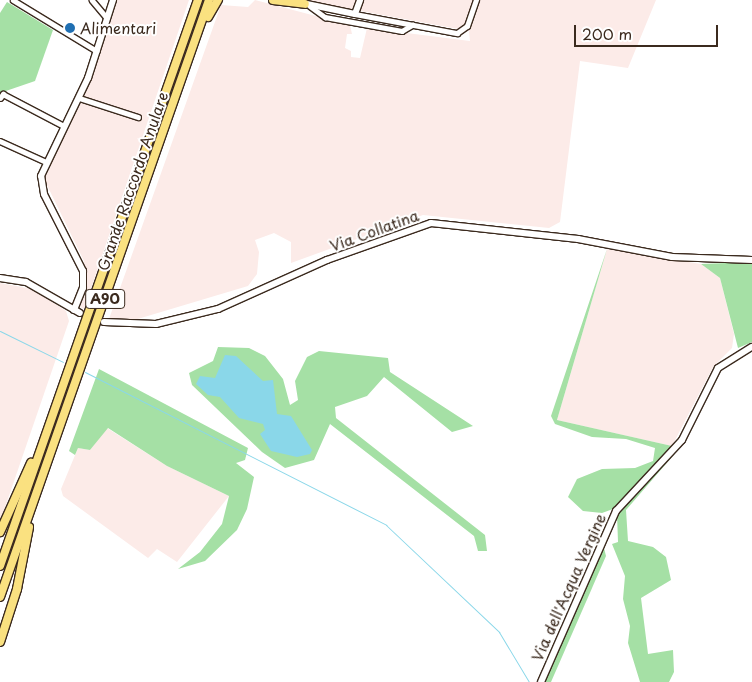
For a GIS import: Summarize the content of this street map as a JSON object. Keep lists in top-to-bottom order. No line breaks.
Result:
{"streets":{"highway":["Grande Raccordo Anulare","A90"],"street":["Via Collatina","Via dell'Acqua Vergine"]},"places":["Alimentari"],"scale_bar":"200 m"}
